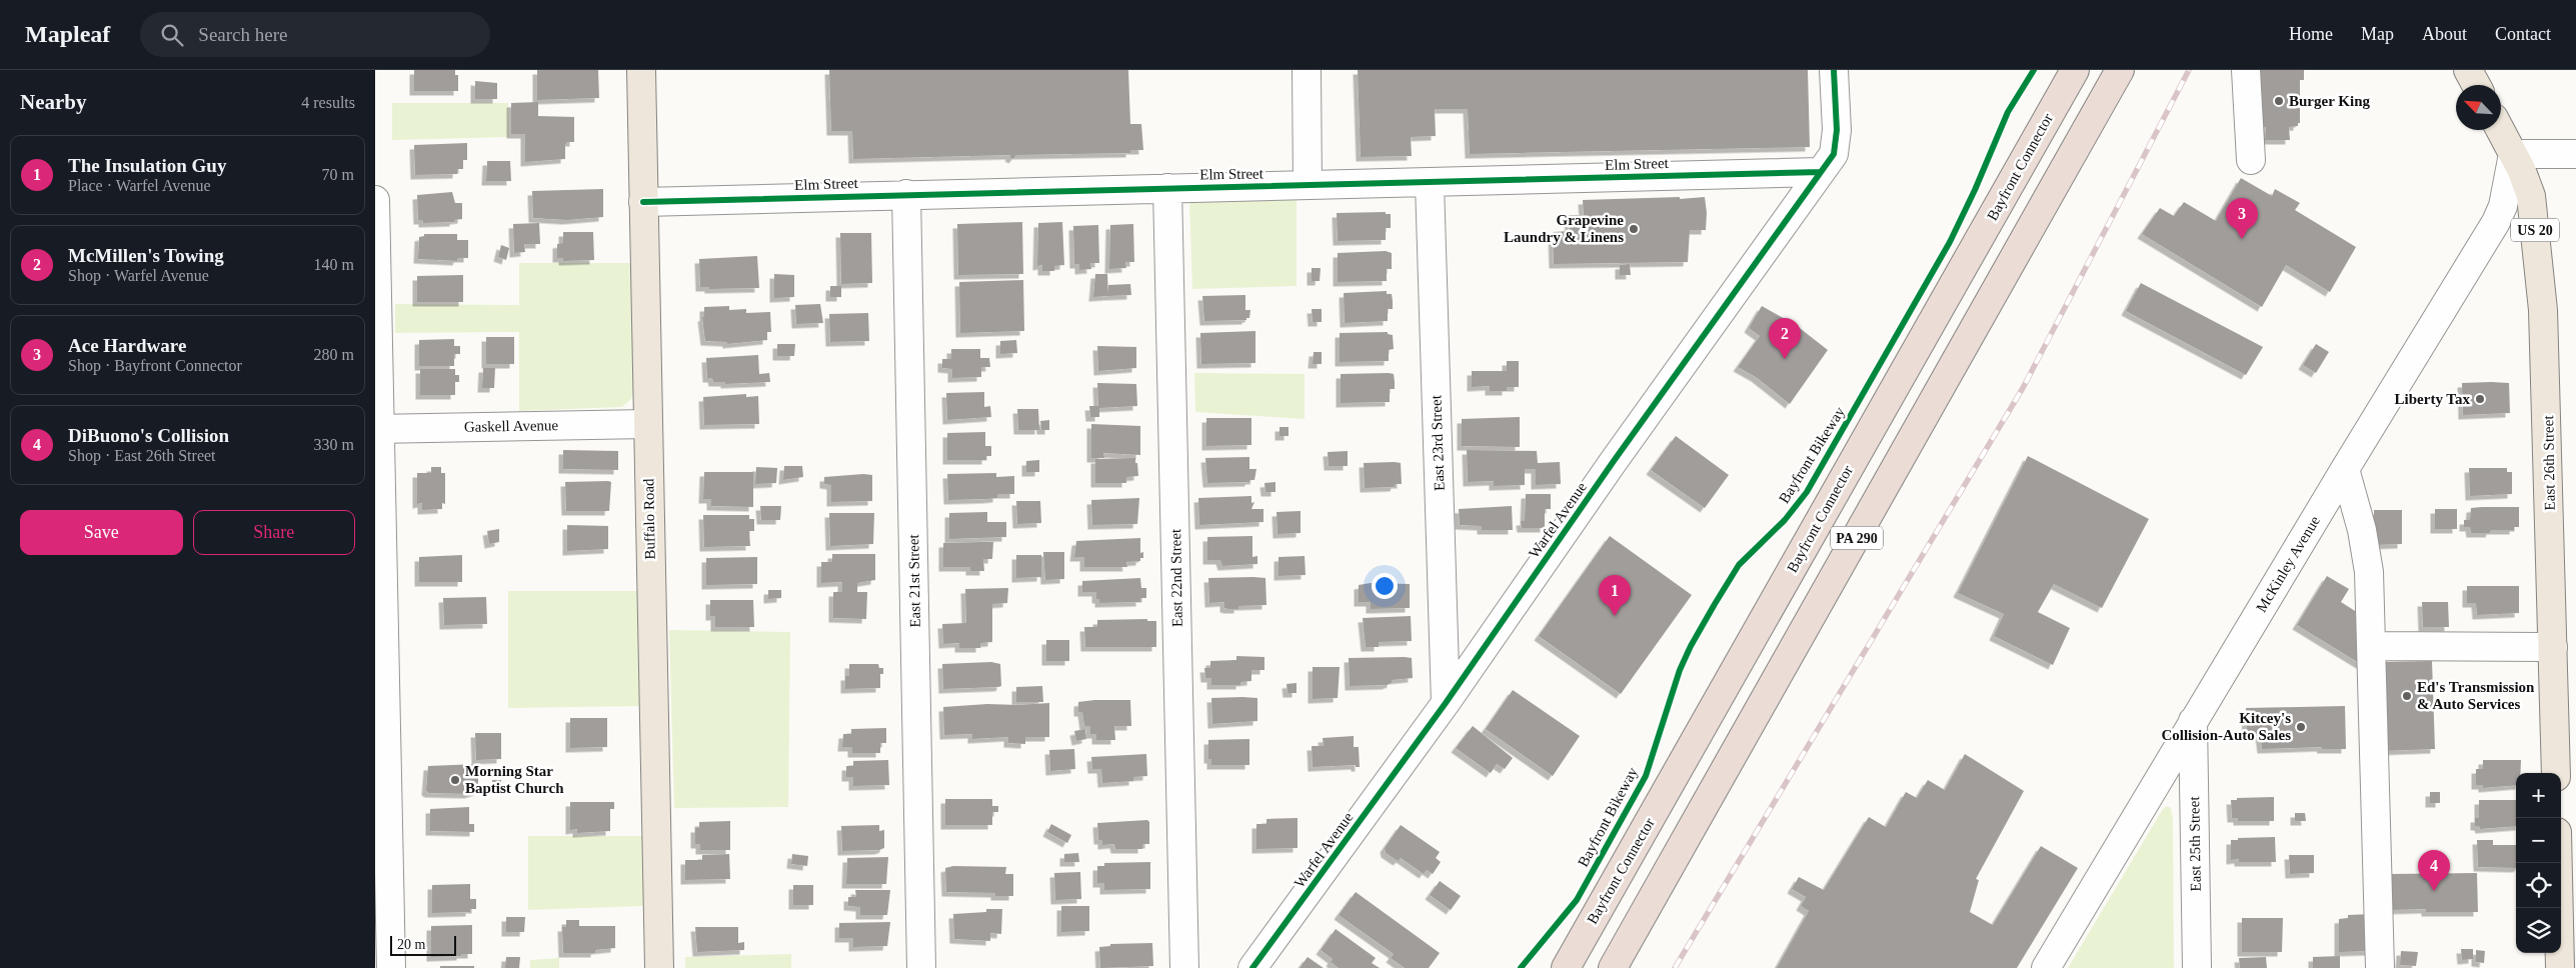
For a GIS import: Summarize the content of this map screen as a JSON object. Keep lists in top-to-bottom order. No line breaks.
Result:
{"streets":{"highway":["Bayfront Connector","PA 290"],"main road":["US 20","East 26th Street","Buffalo Road"],"street":["Elm Street","Gaskell Avenue","East 23rd Street","Warfel Avenue","McKinley Avenue","East 22nd Street","East 21st Street","East 25th Street"],"cycle path":["Bayfront Bikeway"]},"crossings":[["Elm Street","East 23rd Street"],["Elm Street","Buffalo Road"],["Elm Street","Warfel Avenue"],["Elm Street","East 22nd Street"],["Elm Street","East 21st Street"],["US 20","East 26th Street"],["US 20","McKinley Avenue"],["Gaskell Avenue","Buffalo Road"],["East 23rd Street","Warfel Avenue"],["East 26th Street","McKinley Avenue"],["McKinley Avenue","East 25th Street"]],"places":["Burger King","Grapevine Laundry & Linens","Liberty Tax","Ed's Transmission & Auto Services","Kitcey's Collision-Auto Sales","Morning Star Baptist Church"],"scale_bar":"20 m","north":"top left","page":{"header":"Mapleaf","search":"Search here","nav":["Home","Map","About","Contact"],"heading":["Nearby","4 results"],"list":[{"mark":"1","name":"The Insulation Guy","note":"Place · Warfel Avenue","value":"70 m"},{"mark":"2","name":"McMillen's Towing","note":"Shop · Warfel Avenue","value":"140 m"},{"mark":"3","name":"Ace Hardware","note":"Shop · Bayfront Connector","value":"280 m"},{"mark":"4","name":"DiBuono's Collision","note":"Shop · East 26th Street","value":"330 m"}],"pins":["3","2","1","4"],"buttons":["Save","Share"],"map_buttons":["+","−"],"scale":"20 m"}}
